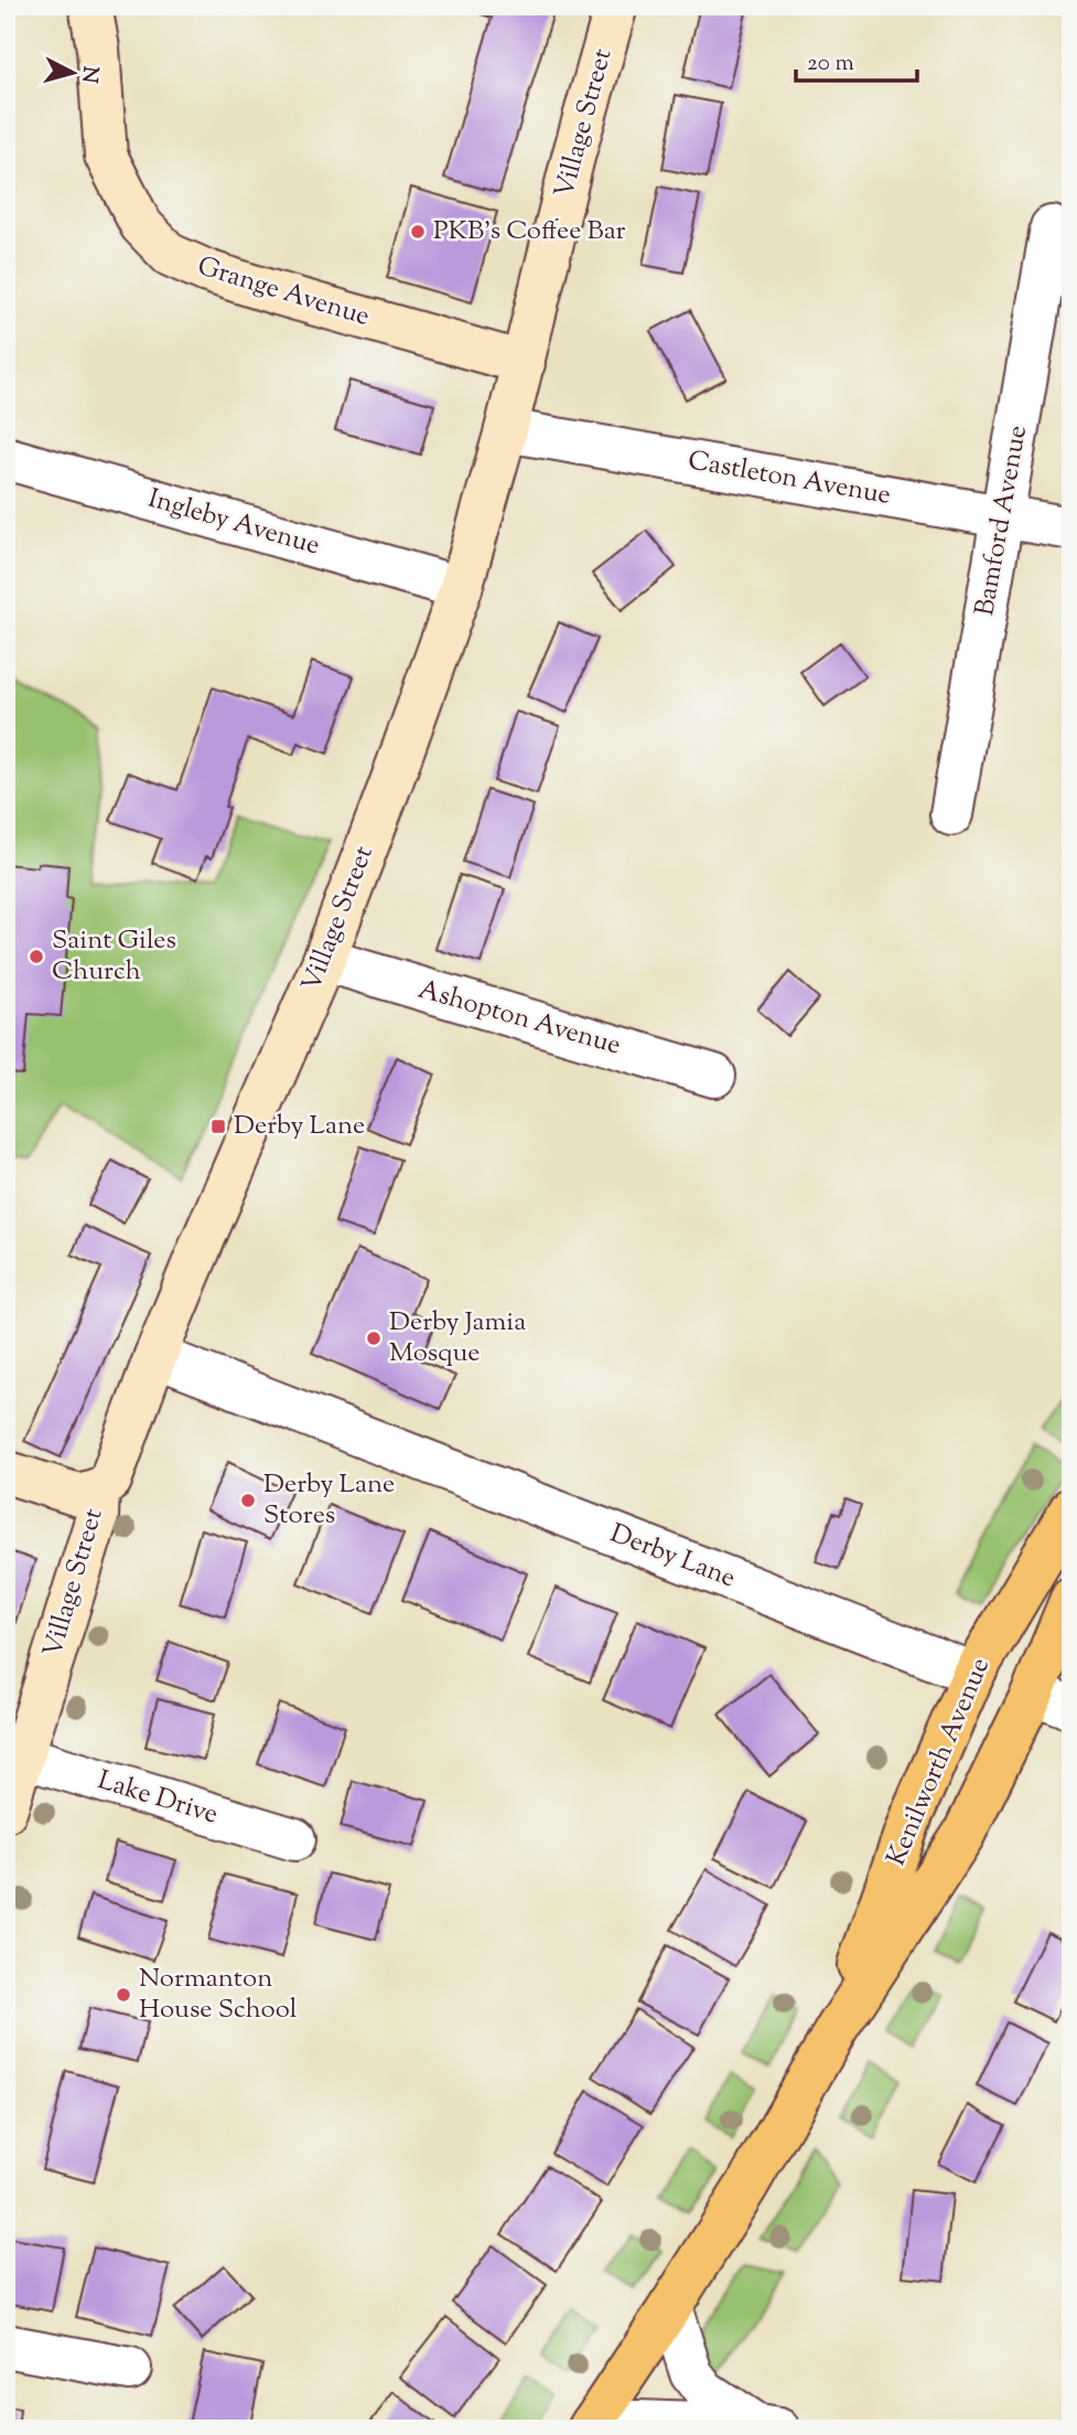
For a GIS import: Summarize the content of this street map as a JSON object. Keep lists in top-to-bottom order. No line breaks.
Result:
{"streets":{"highway":["Kenilworth Avenue"],"street":["Village Street","Grange Avenue","Castleton Avenue","Bamford Avenue","Ingleby Avenue","Ashopton Avenue","Derby Lane","Lake Drive"]},"crossings":[["Village Street","Grange Avenue"],["Village Street","Castleton Avenue"],["Village Street","Ingleby Avenue"],["Village Street","Ashopton Avenue"],["Village Street","Derby Lane"],["Village Street","Lake Drive"],["Castleton Avenue","Bamford Avenue"],["Derby Lane","Kenilworth Avenue"]],"places":{"other":["PKB's Coffee Bar","Saint Giles Church","Derby Jamia Mosque","Derby Lane Stores","Normanton House School"],"transit":["Derby Lane"]},"scale_bar":"20 m","north":"right"}
